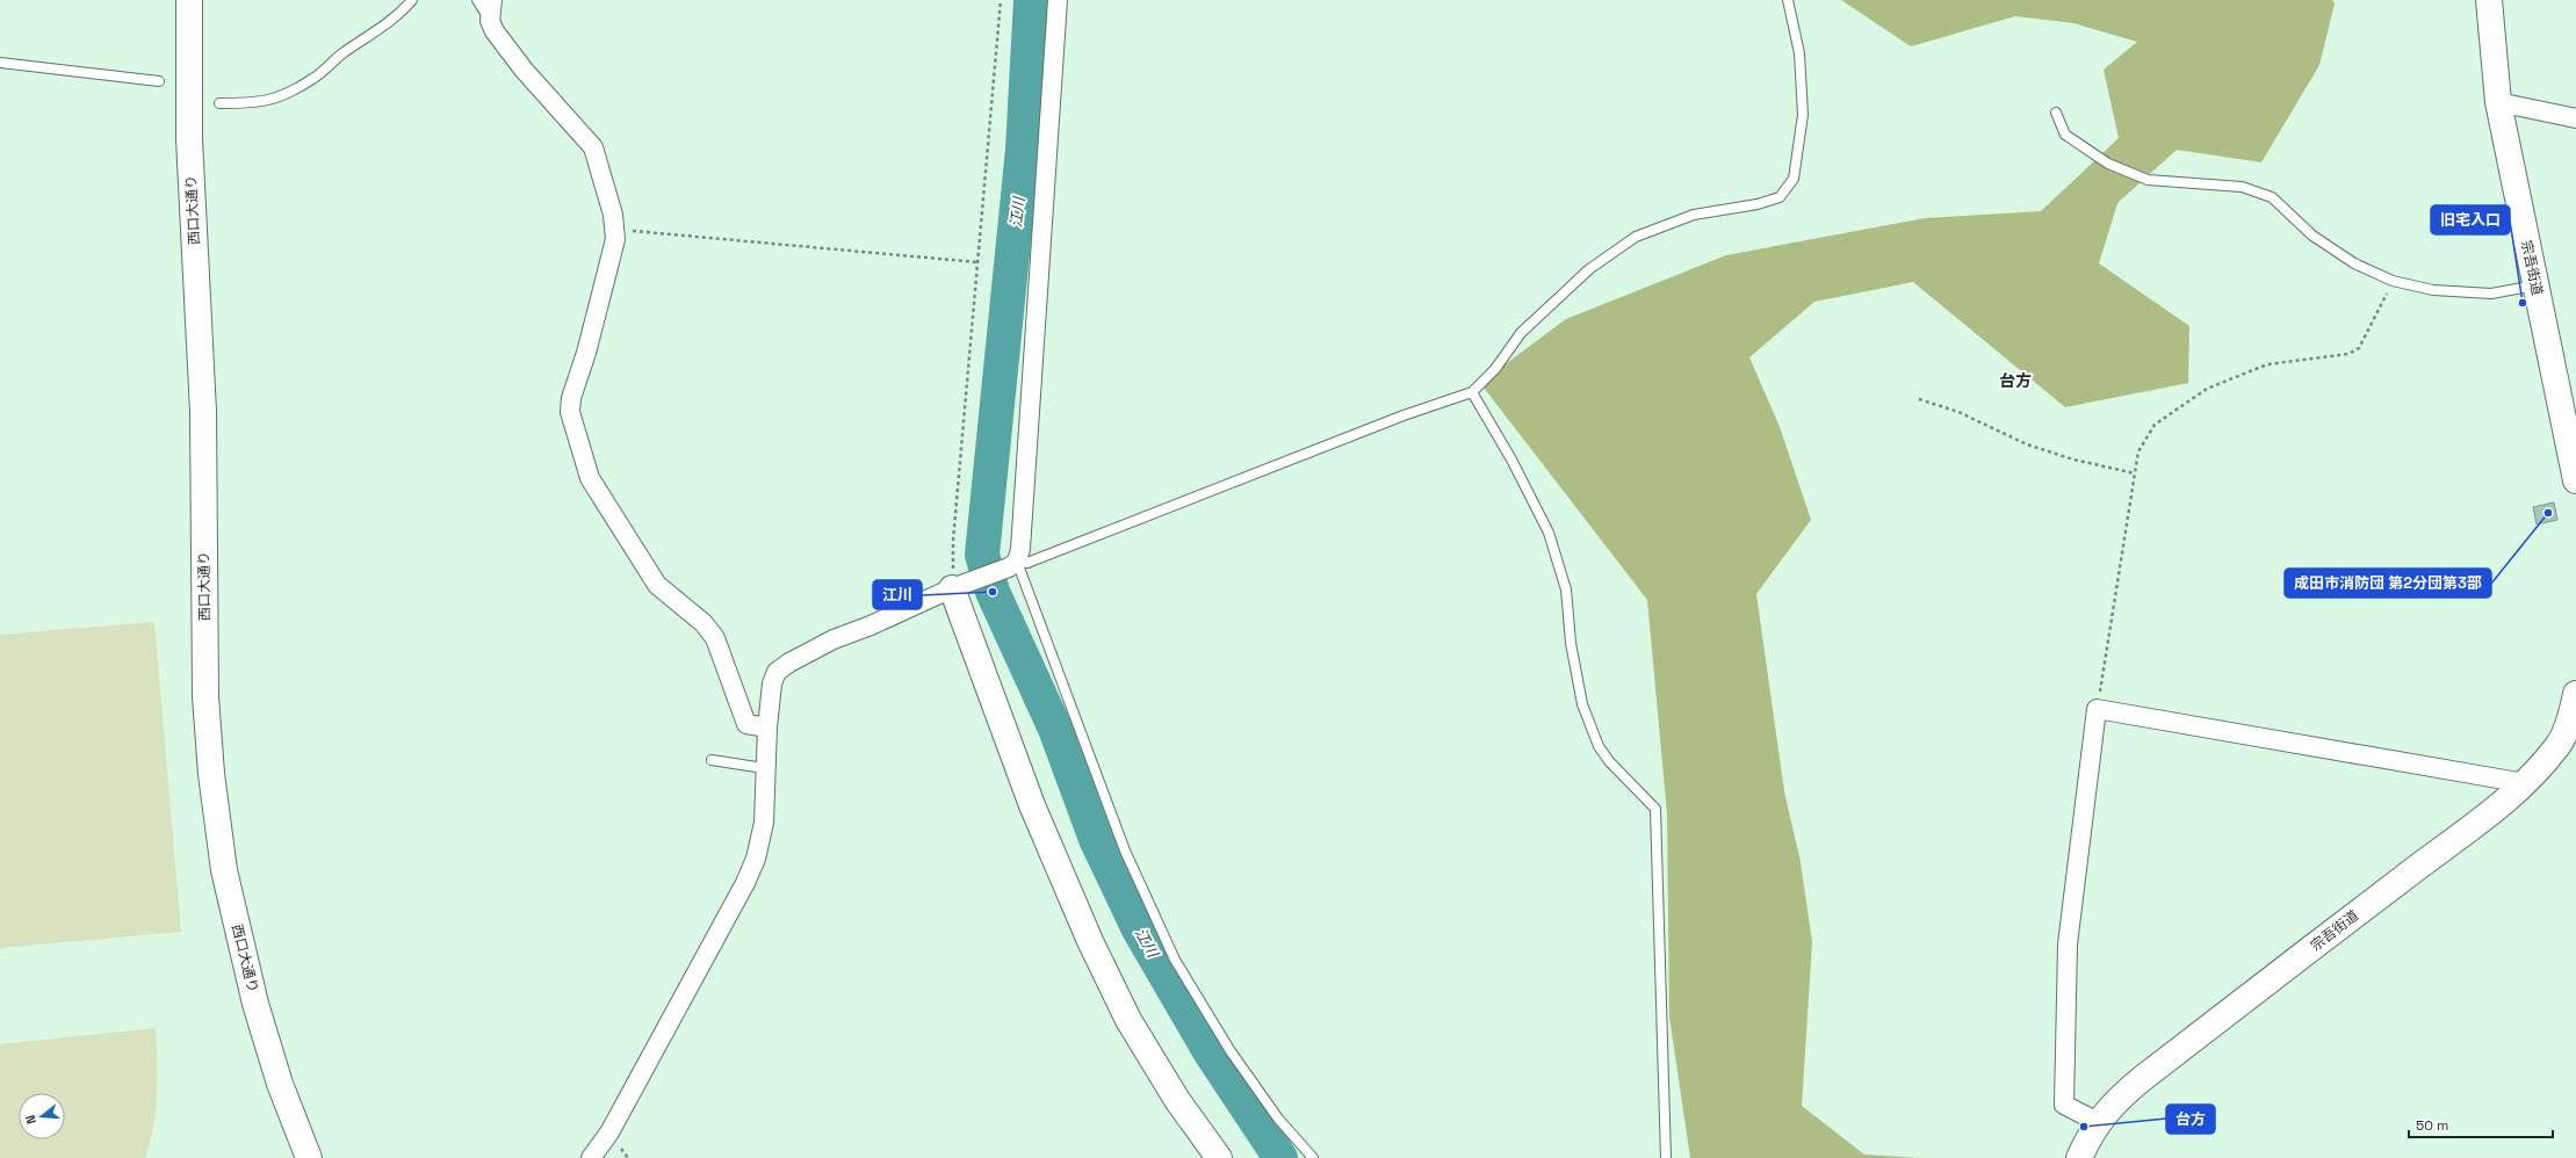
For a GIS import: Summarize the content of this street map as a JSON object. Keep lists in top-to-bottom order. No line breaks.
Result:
{"streets":{"main road":["西口大通り","宗吾街道"]},"districts":["台方"],"water":["江川"],"places":["旧宅入口","成田市消防団 第2分団第3部","江川","台方"],"scale_bar":"50 m","north":"left"}
